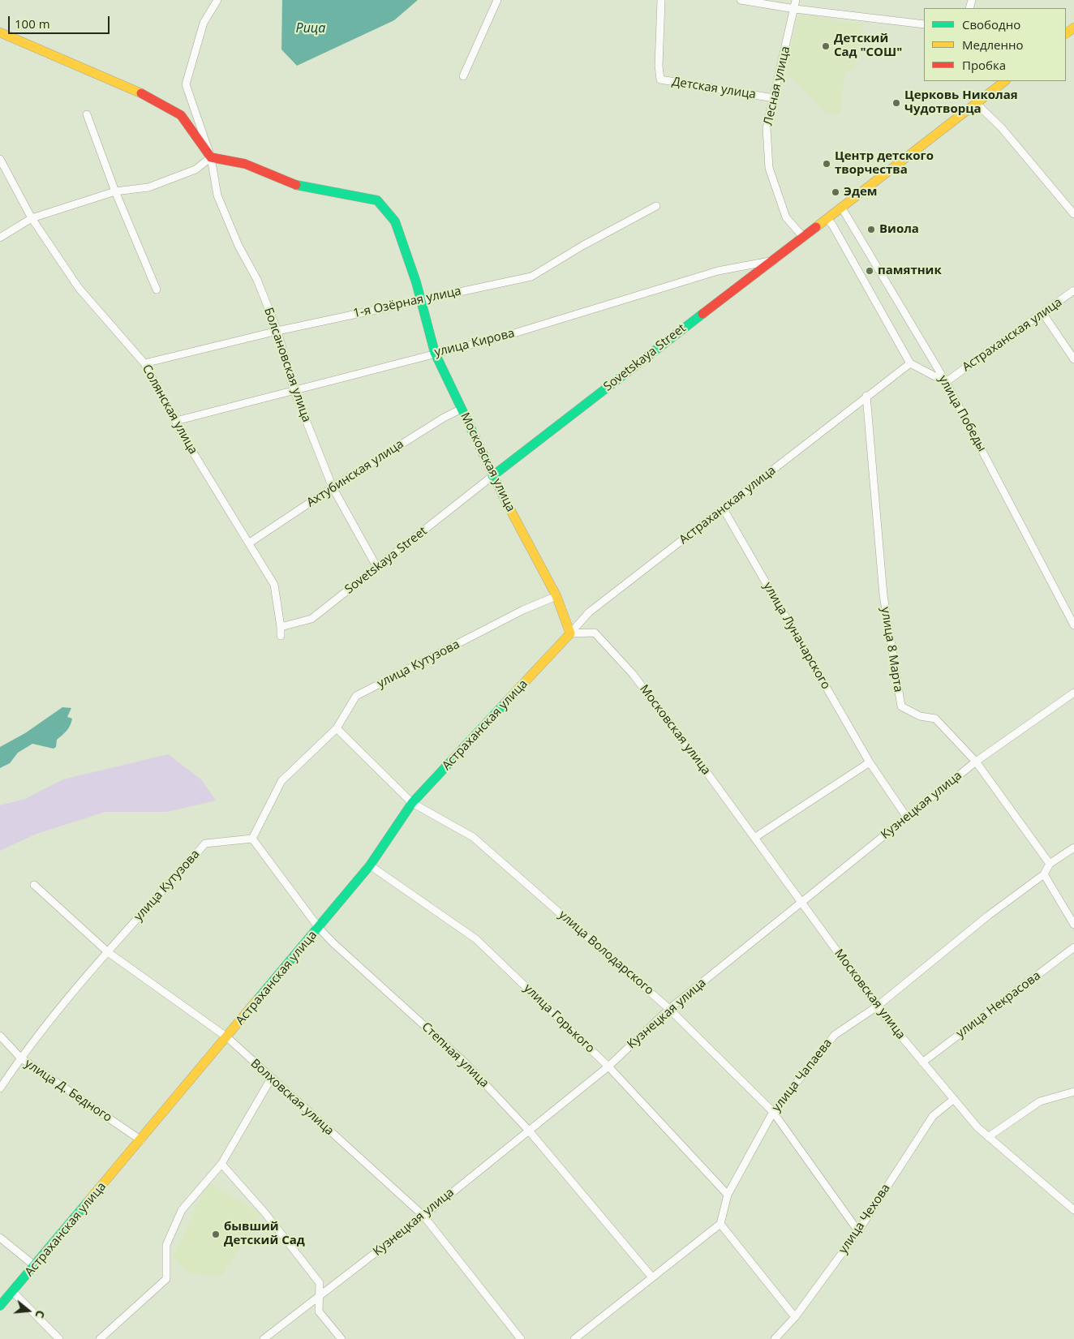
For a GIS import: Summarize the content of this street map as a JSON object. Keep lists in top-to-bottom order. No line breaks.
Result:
{"streets":{"street":["Лесная улица","Детская улица","1-я Озёрная улица","Астраханская улица","улица Кирова","Sovetskaya Street","Болсановская улица","Солянская улица","улица Победы","Московская улица","Ахтубинская улица","улица Луначарского","улица 8 Марта","улица Кутузова","Кузнецкая улица","улица Володарского","улица Некрасова","улица Горького","Степная улица","улица Чапаева","улица Д. Бедного","Волховская улица","улица Чехова"]},"crossings":[["Лесная улица","Детская улица"],["Лесная улица","Sovetskaya Street"],["1-я Озёрная улица","Болсановская улица"],["1-я Озёрная улица","Солянская улица"],["1-я Озёрная улица","Московская улица"],["Астраханская улица","улица Победы"],["Астраханская улица","Московская улица"],["Астраханская улица","улица Луначарского"],["Астраханская улица","улица 8 Марта"],["Астраханская улица","улица Володарского"],["Астраханская улица","улица Горького"],["Астраханская улица","Степная улица"],["Астраханская улица","улица Д. Бедного"],["Астраханская улица","Волховская улица"],["улица Кирова","Sovetskaya Street"],["улица Кирова","Болсановская улица"],["улица Кирова","Солянская улица"],["улица Кирова","Московская улица"],["Sovetskaya Street","Болсановская улица"],["Sovetskaya Street","Солянская улица"],["Sovetskaya Street","улица Победы"],["Sovetskaya Street","Московская улица"],["Болсановская улица","Московская улица"],["Болсановская улица","Ахтубинская улица"],["Солянская улица","Ахтубинская улица"],["Московская улица","Ахтубинская улица"],["Московская улица","улица Кутузова"],["Московская улица","Кузнецкая улица"],["Московская улица","улица Некрасова"],["Московская улица","улица Чапаева"],["Московская улица","улица Чехова"],["улица Луначарского","Кузнецкая улица"],["улица 8 Марта","Кузнецкая улица"],["улица 8 Марта","улица Чапаева"],["улица Кутузова","улица Володарского"],["улица Кутузова","Степная улица"],["улица Кутузова","улица Д. Бедного"],["улица Кутузова","Волховская улица"],["Кузнецкая улица","улица Володарского"],["Кузнецкая улица","улица Горького"],["Кузнецкая улица","Степная улица"],["Кузнецкая улица","Волховская улица"],["улица Володарского","улица Чапаева"],["улица Володарского","улица Чехова"],["улица Горького","улица Чапаева"]],"water":["Рица"],"places":["Детский Сад \"СОШ\"","Церковь Николая Чудотворца","Центр детского творчества","Эдем","Виола","памятник","бывший Детский Сад"],"legend":["Свободно","Медленно","Пробка"],"scale_bar":"100 m","north":"right"}
